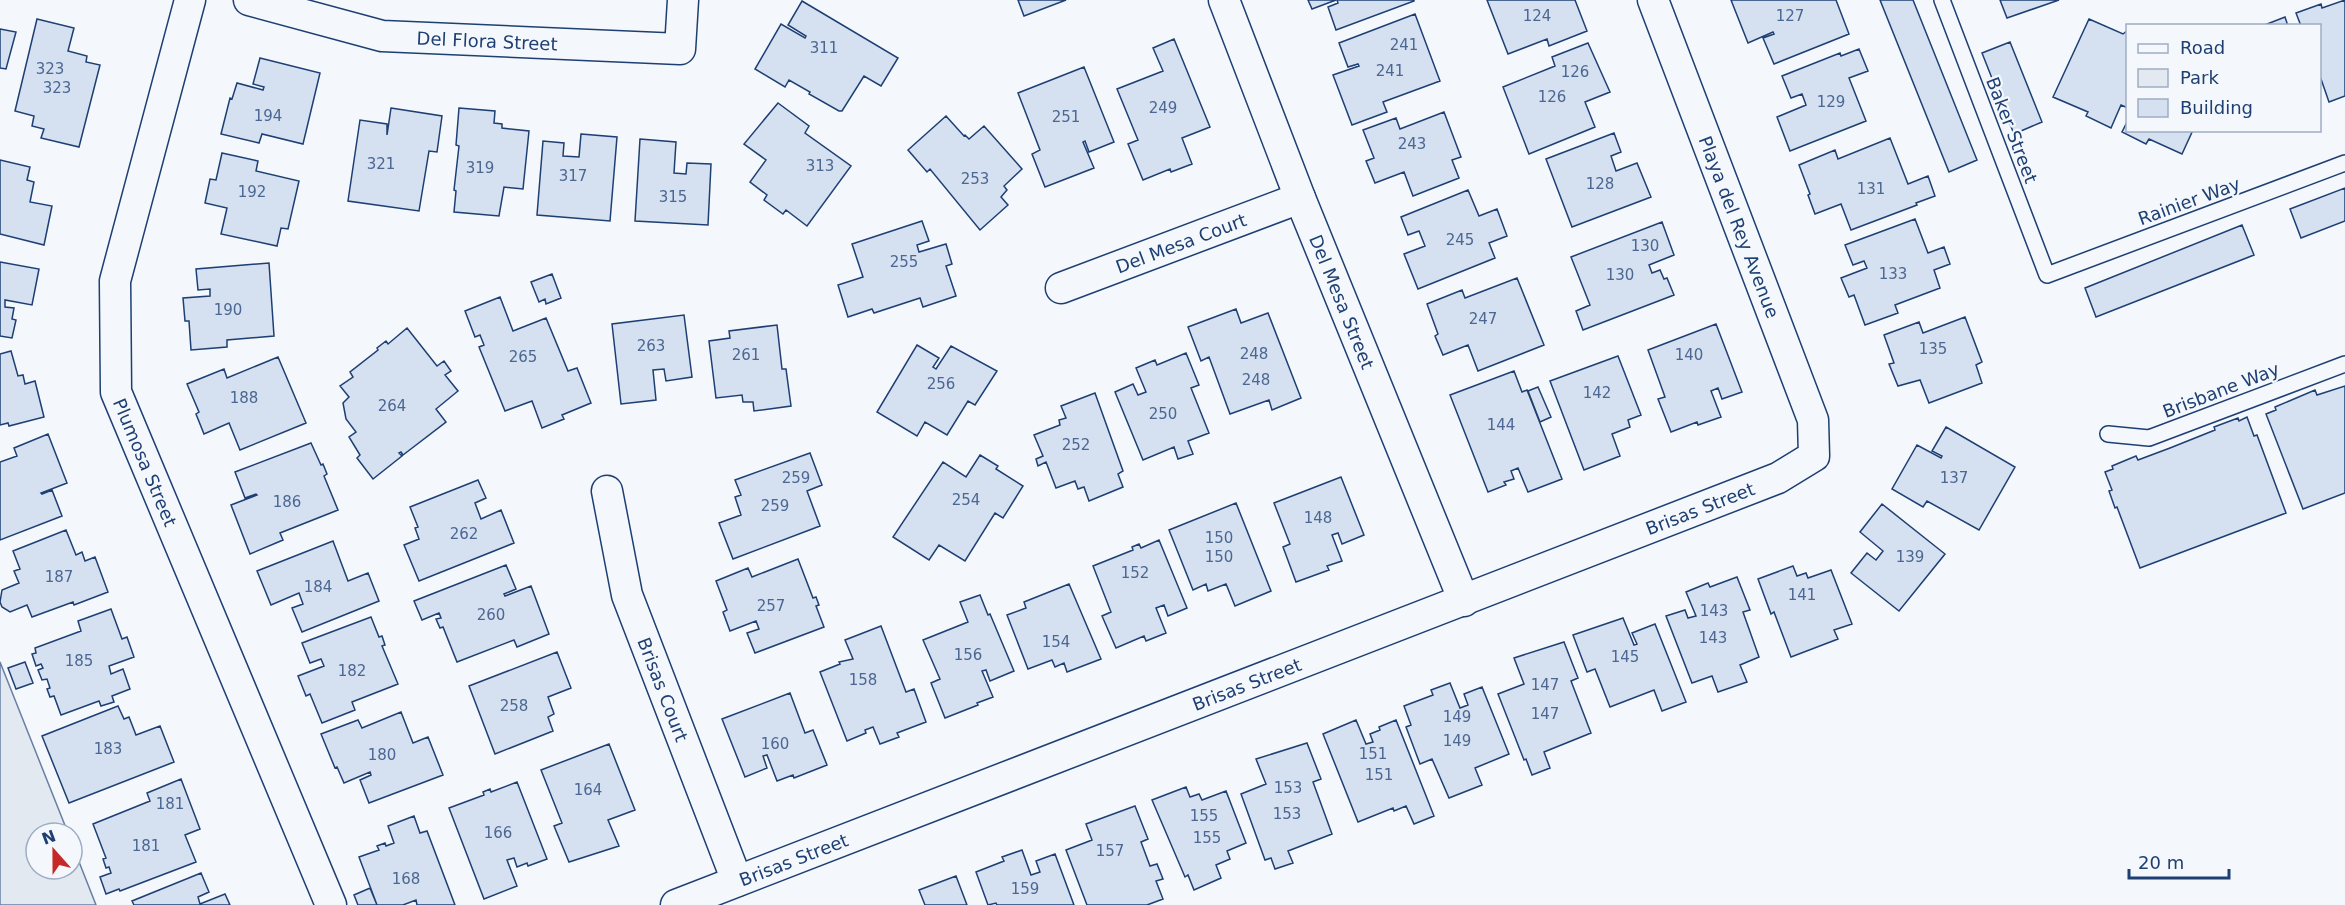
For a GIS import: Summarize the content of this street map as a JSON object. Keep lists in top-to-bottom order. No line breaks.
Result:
{"streets":{"street":["Del Flora Street","Playa del Rey Avenue","Del Mesa Court","Del Mesa Street","Plumosa Street","Brisas Street","Brisas Court"],"lane":["Baker Street","Rainier Way","Brisbane Way"]},"crossings":[["Baker Street","Rainier Way"],["Playa del Rey Avenue","Brisas Street"],["Del Mesa Court","Del Mesa Street"],["Del Mesa Street","Brisas Street"],["Brisas Street","Brisas Court"]],"house_numbers":["124","127","241","311","323","241","126","323","126","129","249","194","251","243","321","313","319","317","253","128","131","192","315","245","130","255","133","130","190","247","263","135","248","261","140","265","248","256","142","188","264","250","144","252","259","137","254","186","259","148","262","150","150","139","152","187","184","141","257","143","260","143","154","156","145","185","182","158","147","258","147","149","149","160","183","151","180","151","153","164","181","153","155","166","155","181","157","168","159"],"legend":["Road","Park","Building"],"scale_bar":"20 m","north":"top"}
